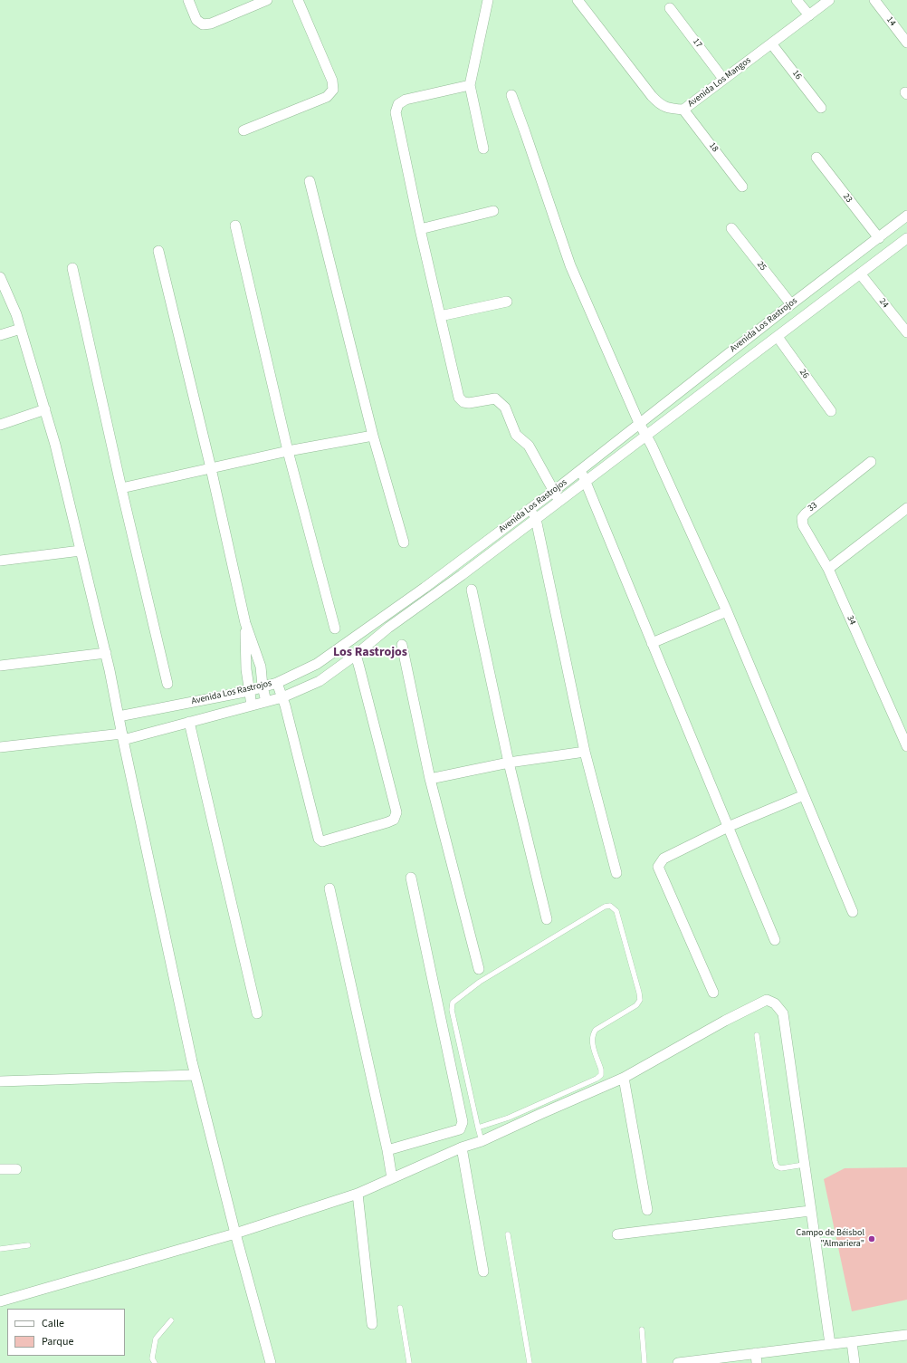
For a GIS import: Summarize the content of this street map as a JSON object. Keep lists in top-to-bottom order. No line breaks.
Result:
{"streets":{"street":["14","17","16","Avenida Los Mangos","18","23","25","24","Avenida Los Rastrojos","26","33","34"]},"crossings":[["17","Avenida Los Mangos"],["16","Avenida Los Mangos"],["Avenida Los Mangos","18"],["23","Avenida Los Rastrojos"],["25","Avenida Los Rastrojos"],["24","Avenida Los Rastrojos"],["Avenida Los Rastrojos","26"],["33","34"]],"districts":["Los Rastrojos"],"places":["Campo de Béisbol \"Almariera\""],"legend":["Calle","Parque"]}
